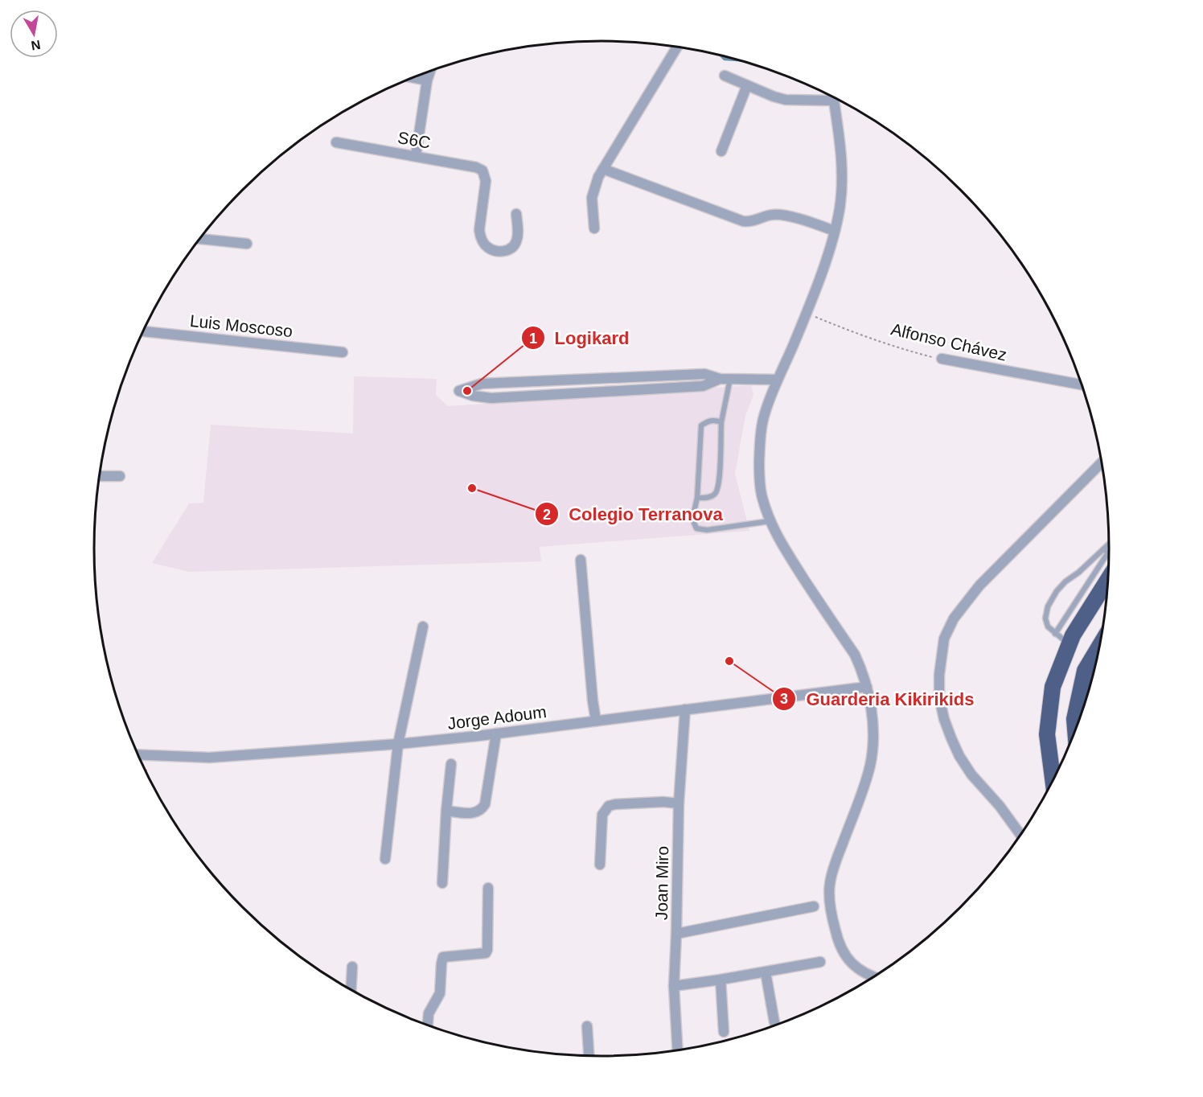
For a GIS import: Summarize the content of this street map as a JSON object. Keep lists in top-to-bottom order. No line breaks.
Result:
{"streets":{"street":["S6C","Luis Moscoso","Alfonso Chávez","Jorge Adoum","Joan Miro"]},"crossings":[["Jorge Adoum","Joan Miro"]],"places":["Logikard","Colegio Terranova","Guarderia Kikirikids"],"north":"bottom"}
